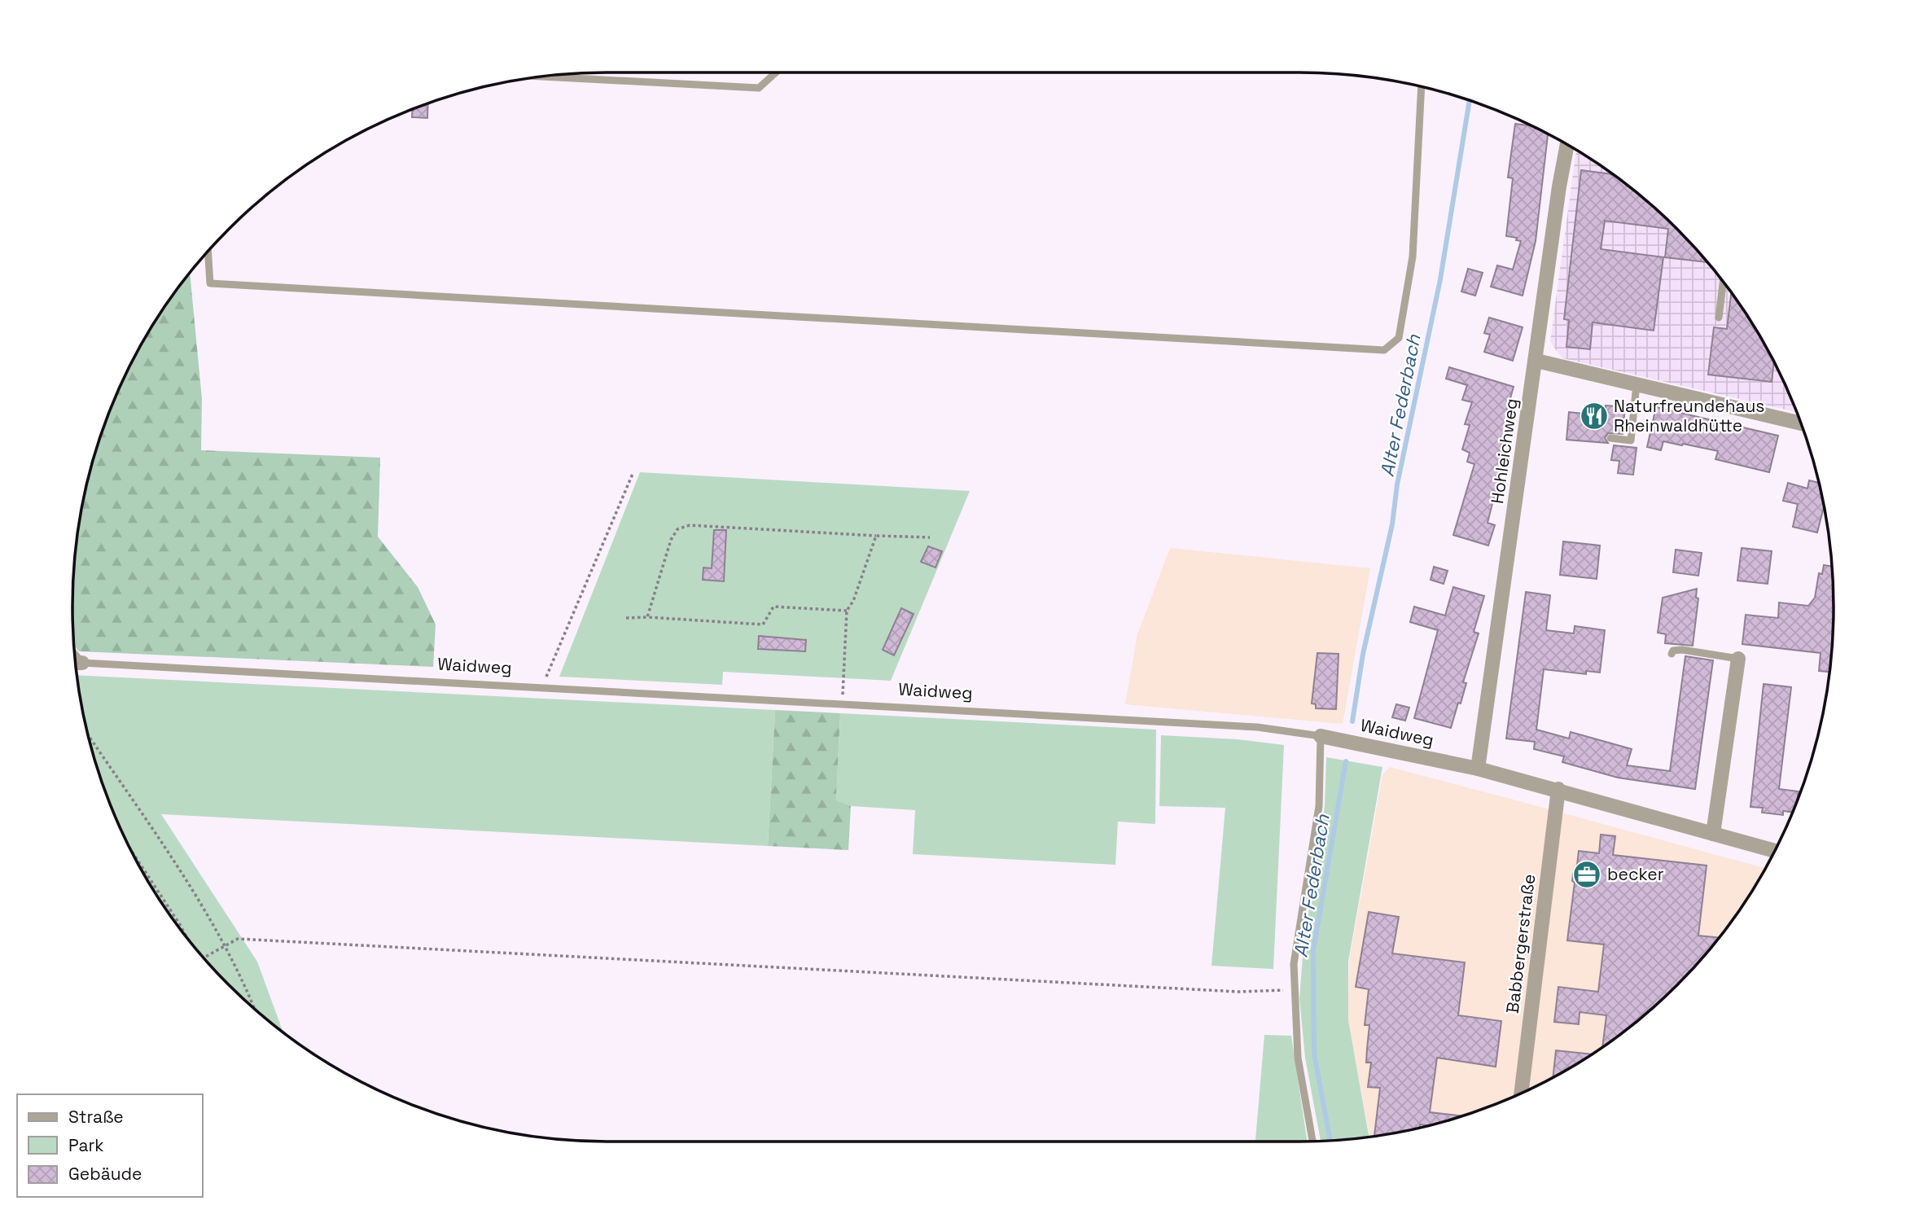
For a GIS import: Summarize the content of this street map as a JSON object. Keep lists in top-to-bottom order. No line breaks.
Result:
{"streets":{"street":["Hohleichweg","Waidweg","Babbergerstraße"]},"crossings":[["Hohleichweg","Waidweg"],["Waidweg","Babbergerstraße"]],"water":["Alter Federbach"],"places":{"restaurant":["Naturfreundehaus Rheinwaldhütte"],"office":["becker"]},"legend":["Straße","Park","Gebäude"]}
